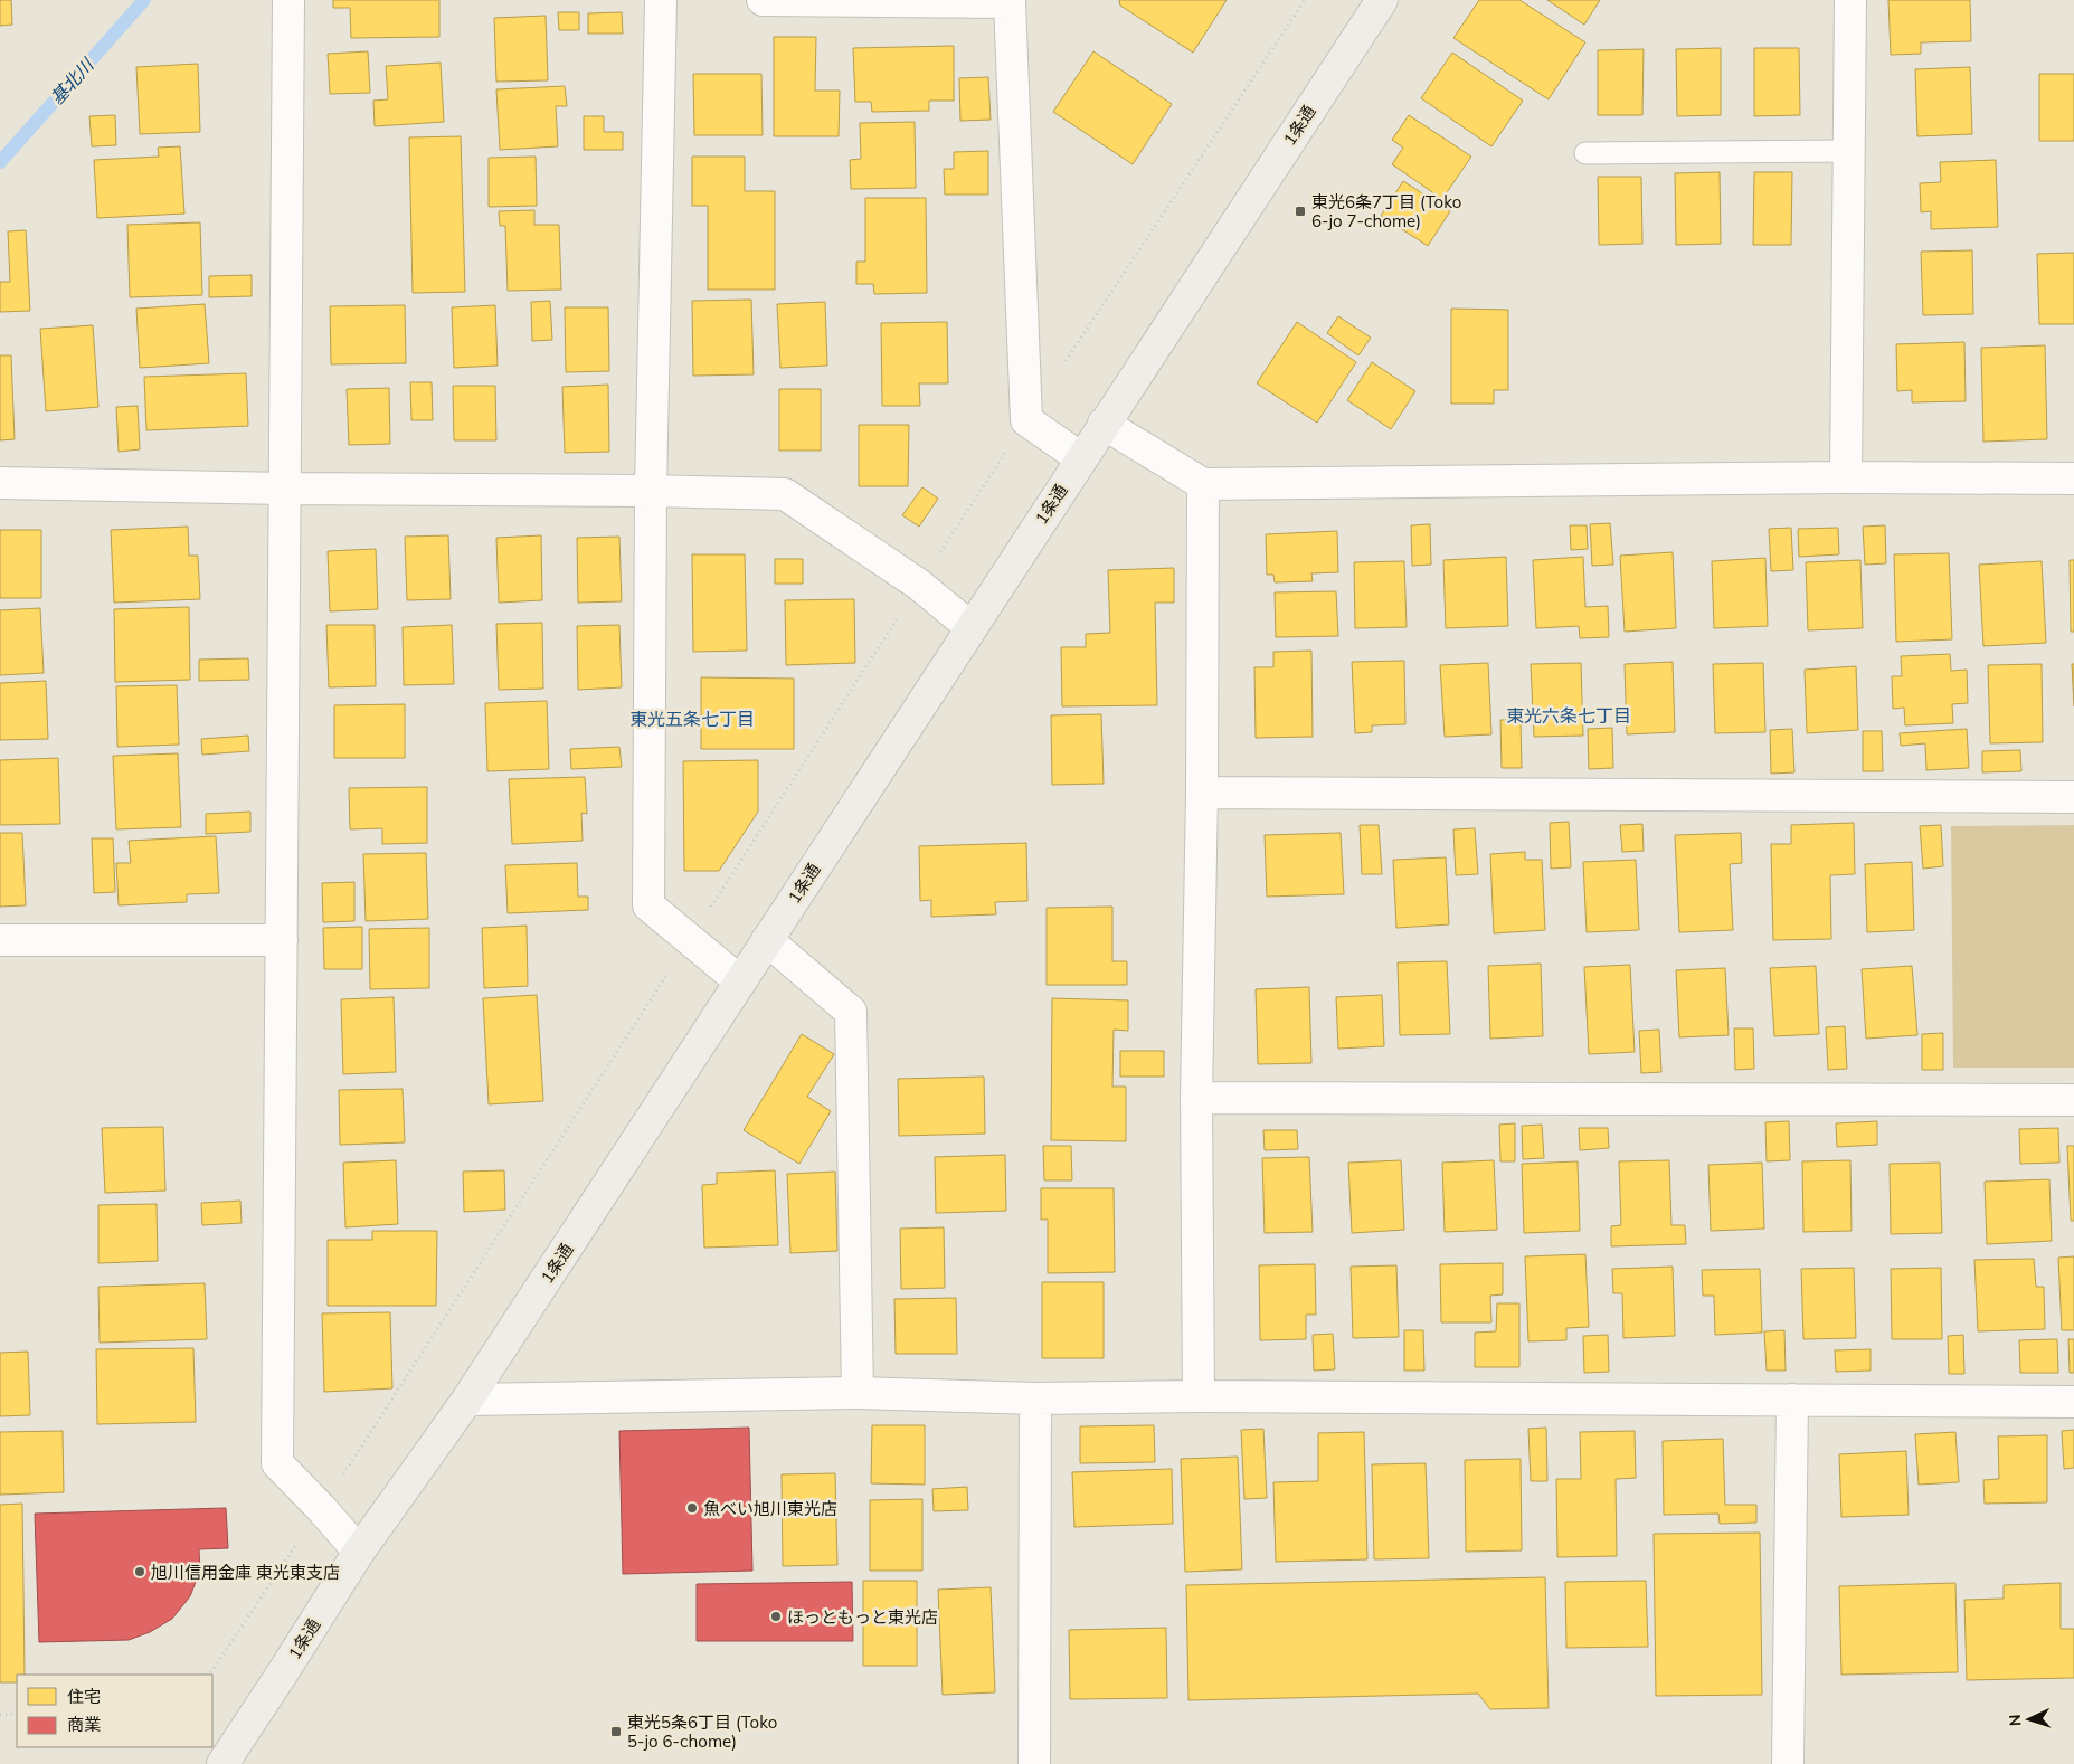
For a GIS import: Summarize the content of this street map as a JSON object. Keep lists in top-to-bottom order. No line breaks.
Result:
{"streets":{"main road":["1条通"]},"districts":["東光六条七丁目","東光五条七丁目"],"water":["基北川"],"places":{"transit":["東光6条7丁目 (Toko 6-jo 7-chome)","東光5条6丁目 (Toko 5-jo 6-chome)"],"other":["魚べい旭川東光店","旭川信用金庫 東光東支店","ほっともっと東光店"]},"legend":["住宅","商業"],"north":"left"}
